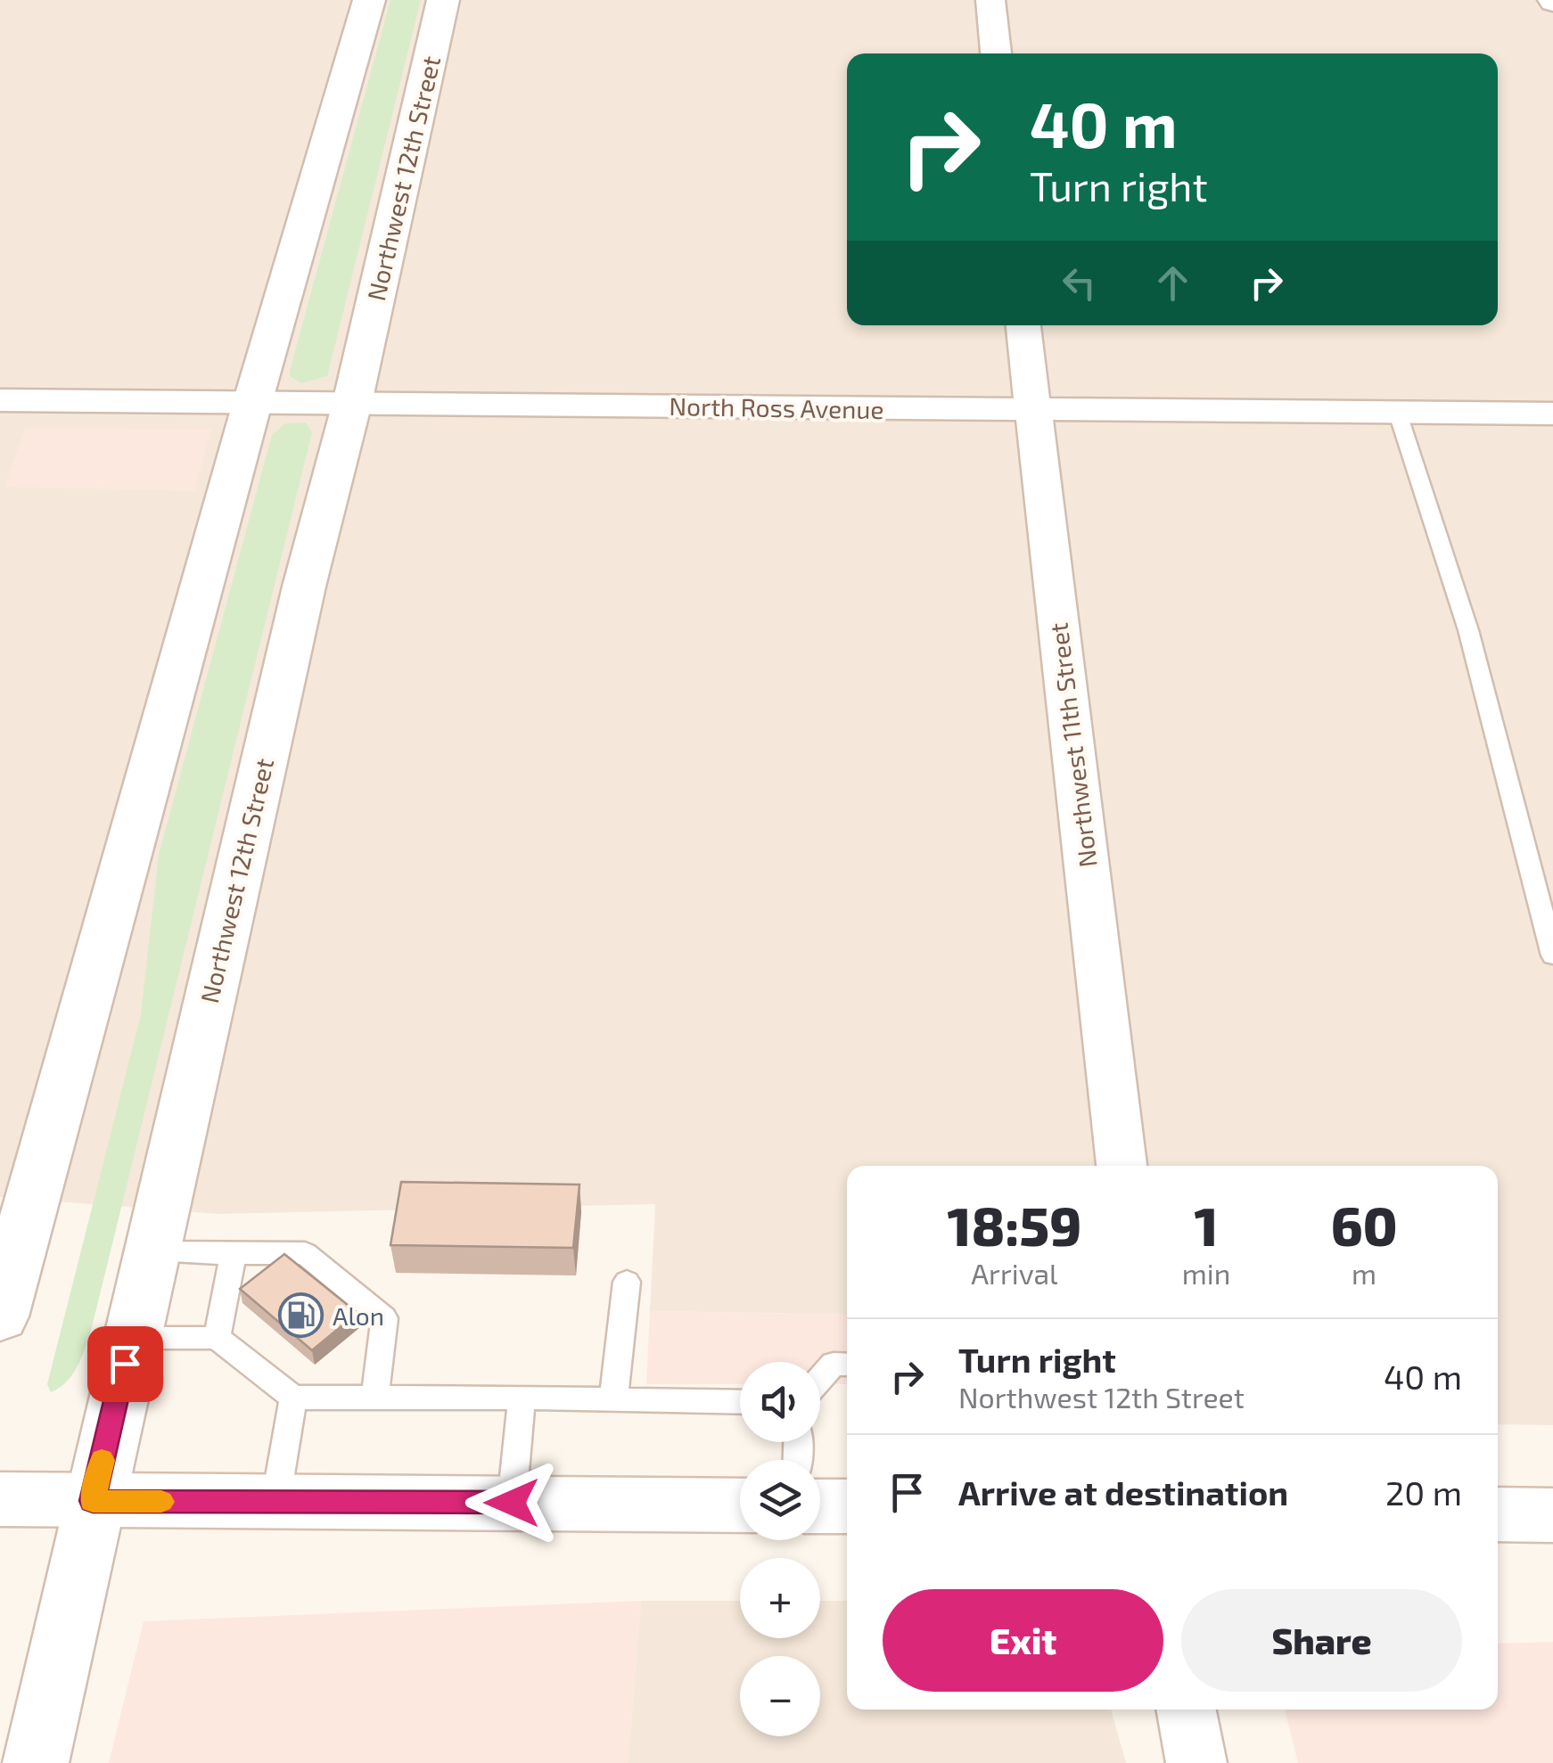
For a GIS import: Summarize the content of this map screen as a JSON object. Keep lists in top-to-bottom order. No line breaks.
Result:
{"streets":{"street":["Northwest 12th Street","North Ross Avenue","Northwest 11th Street"]},"crossings":[["Northwest 12th Street","North Ross Avenue"],["North Ross Avenue","Northwest 11th Street"]],"places":{"fuel station":["Alon"]},"page":{"turn":["40 m","Turn right"],"eta":["18:59","Arrival","1","min","60","m"],"list":[{"name":"Turn right","note":"Northwest 12th Street","value":"40 m"},{"name":"Arrive at destination","value":"20 m"}],"map_buttons":["+","−"],"buttons":["Exit","Share"]}}
